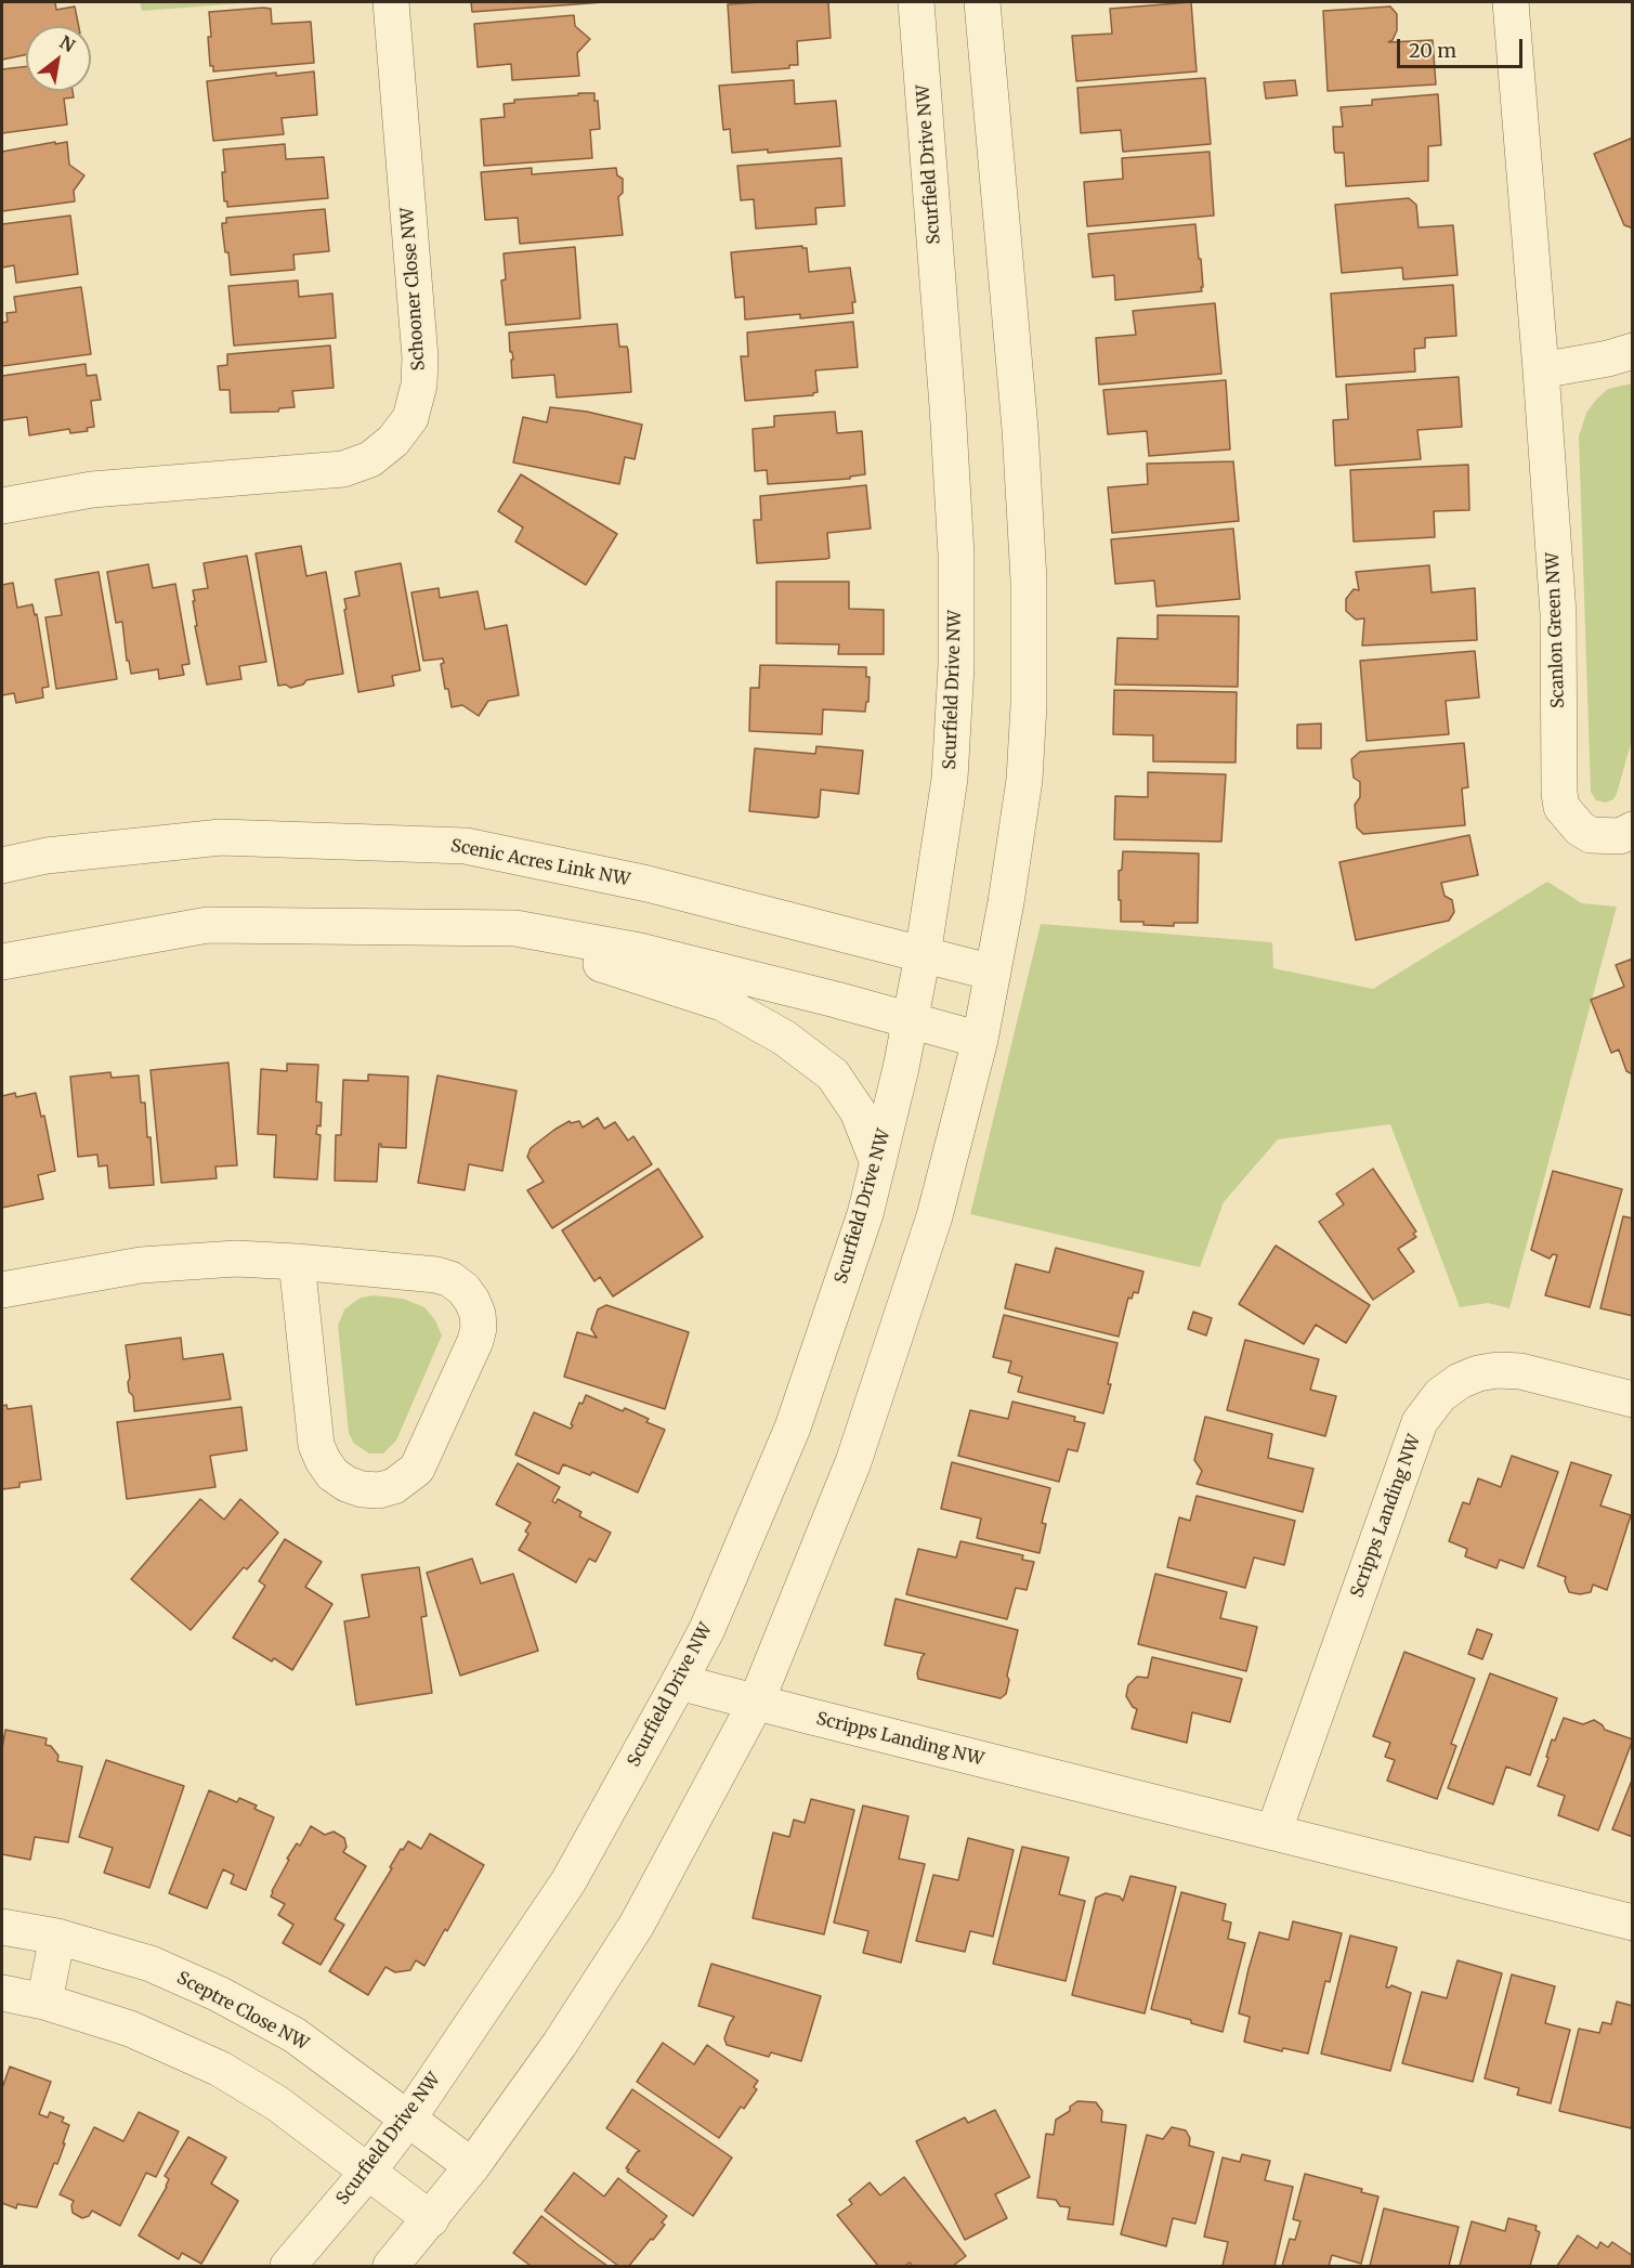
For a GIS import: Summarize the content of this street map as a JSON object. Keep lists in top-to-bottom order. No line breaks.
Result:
{"streets":{"street":["Scurfield Drive NW","Schooner Close NW","Scanlon Green NW","Scenic Acres Link NW","Scripps Landing NW","Sceptre Close NW"]},"crossings":[["Scurfield Drive NW","Scenic Acres Link NW"],["Scurfield Drive NW","Scripps Landing NW"],["Scurfield Drive NW","Sceptre Close NW"]],"scale_bar":"20 m","north":"top right"}
